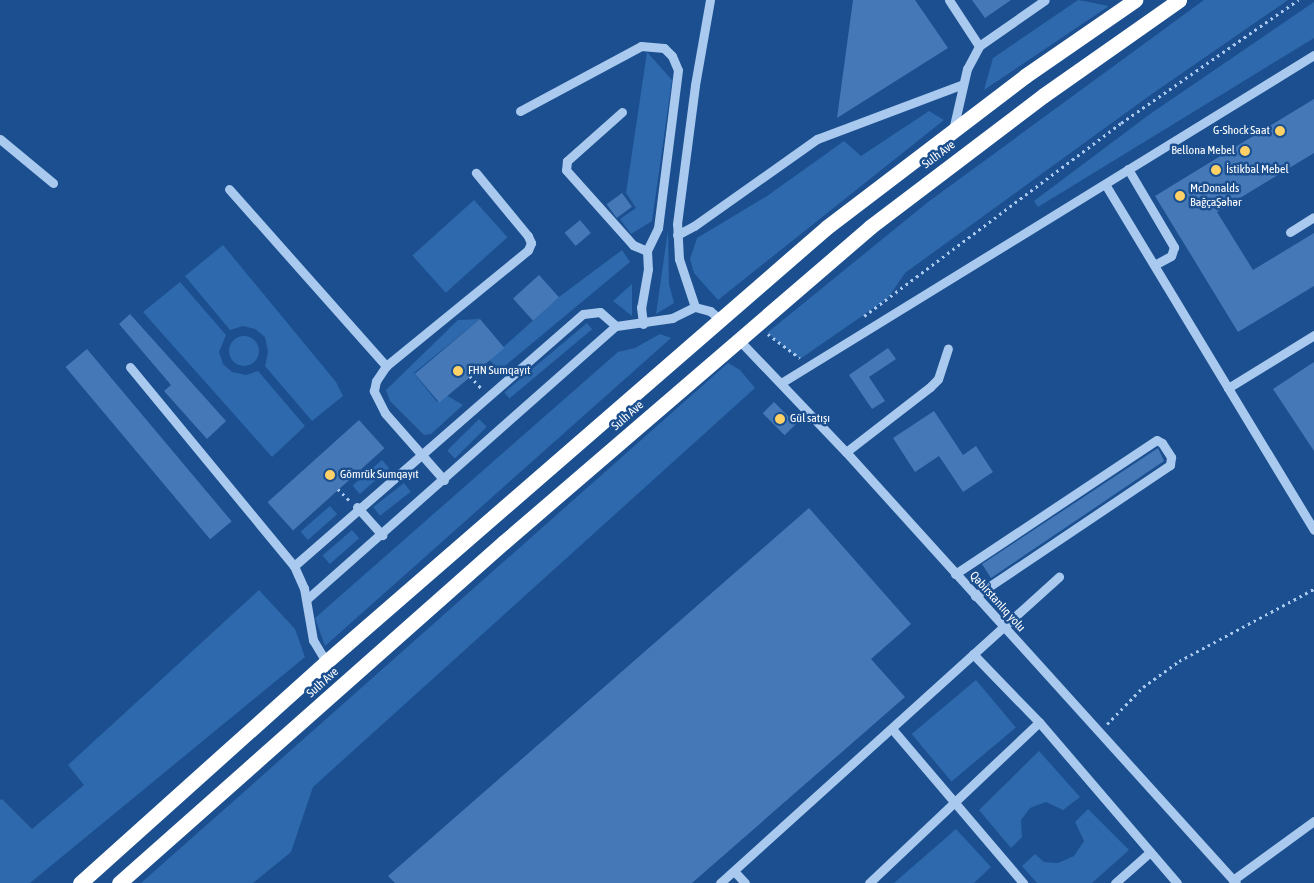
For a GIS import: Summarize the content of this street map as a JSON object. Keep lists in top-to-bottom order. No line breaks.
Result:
{"streets":{"highway":["Sulh Ave"],"street":["Qəbirstanlıq yolu"]},"crossings":[["Sulh Ave","Qəbirstanlıq yolu"]],"places":["G-Shock Saat","Bellona Mebel","İstikbal Mebel","McDonalds BağçaŞəhər","FHN Sumqayıt","Gül satışı","Gömrük Sumqayıt"]}
